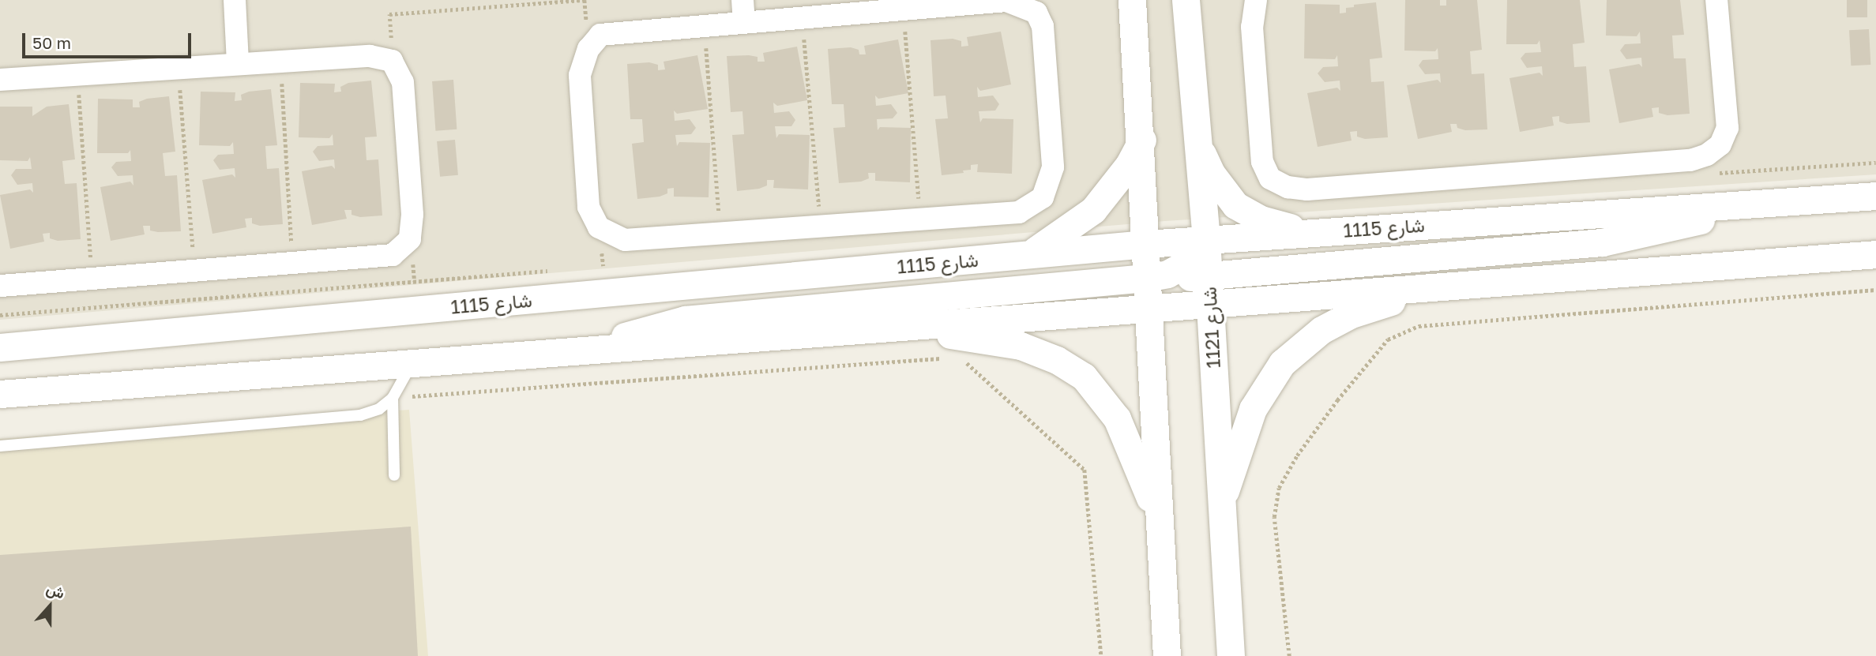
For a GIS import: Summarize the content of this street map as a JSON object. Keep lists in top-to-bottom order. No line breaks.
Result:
{"streets":{"street":["شارع 1115","شارع 1121"]},"crossings":[["شارع 1115","شارع 1121"]],"scale_bar":"50 m","north":"top"}
